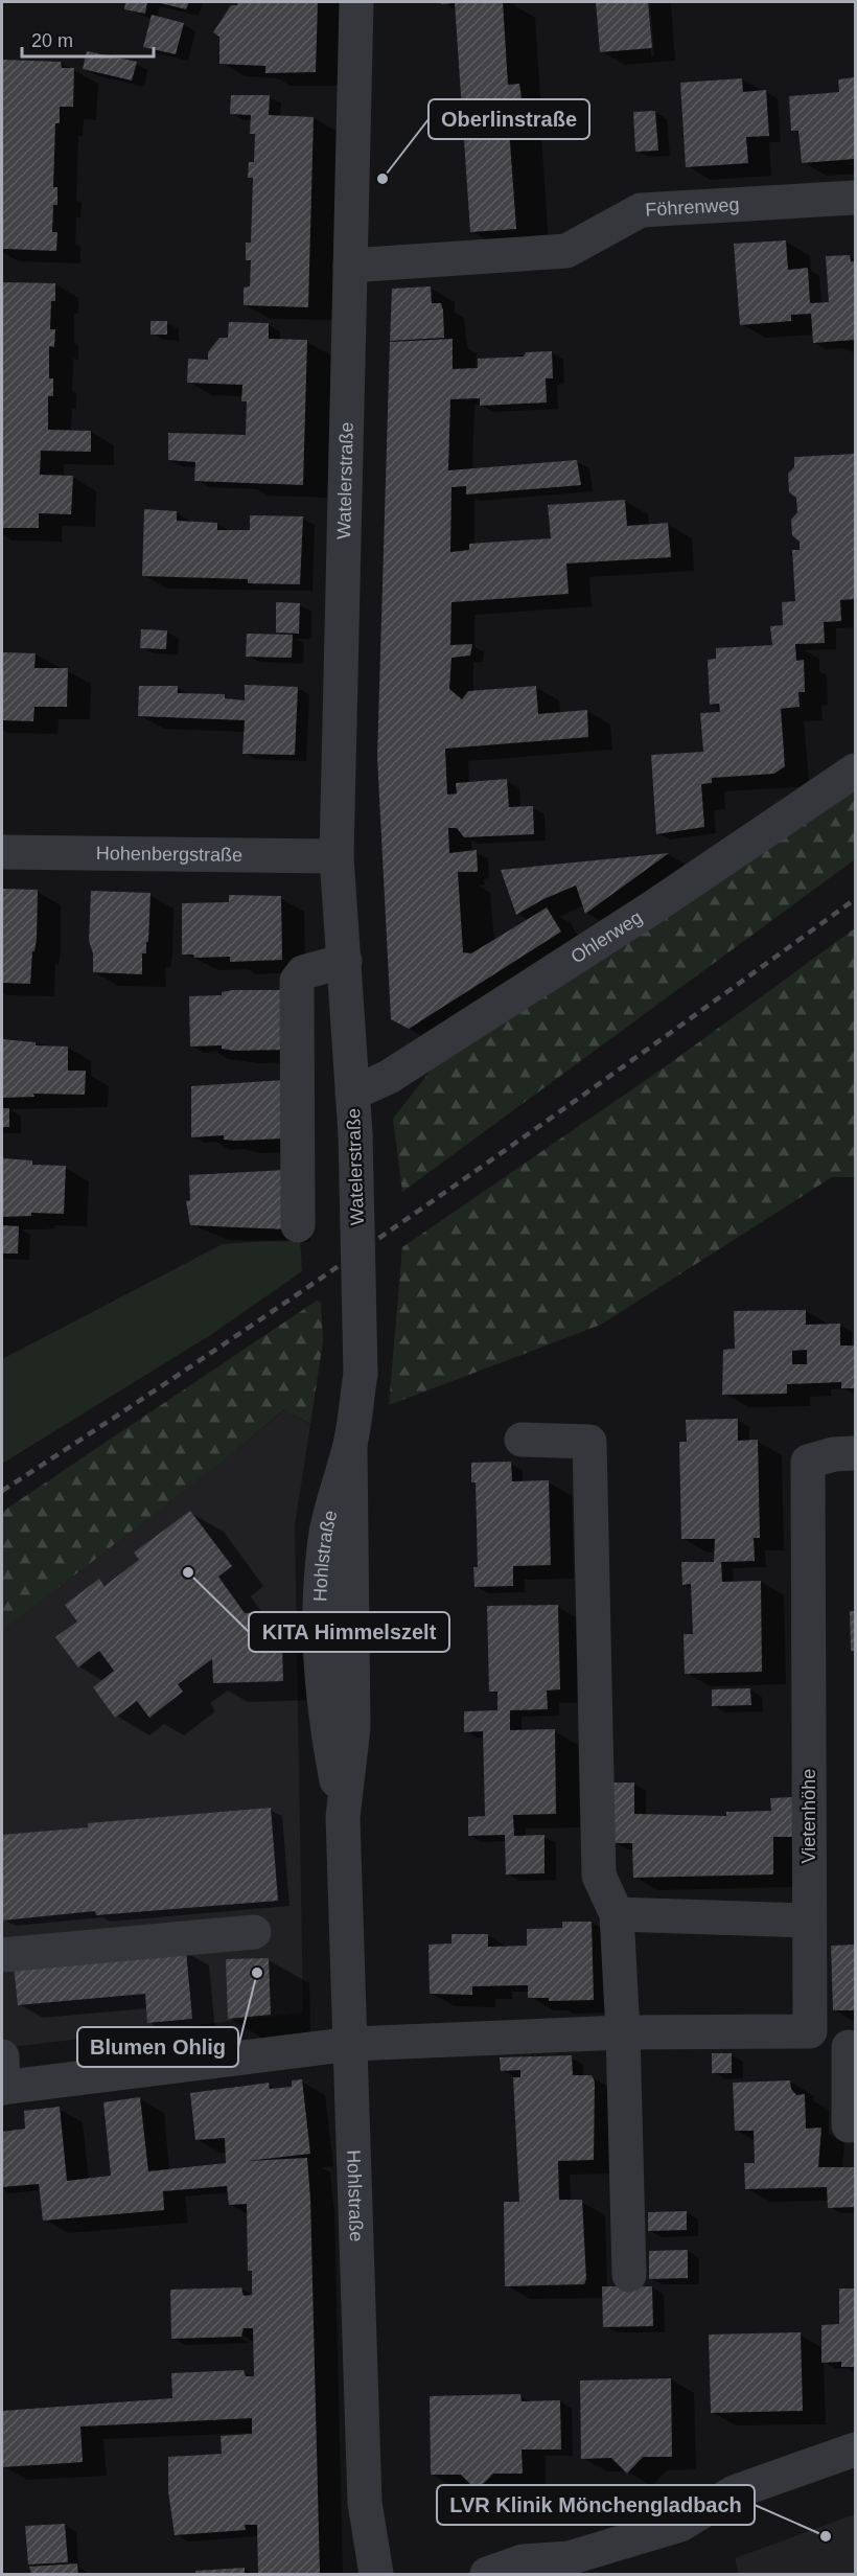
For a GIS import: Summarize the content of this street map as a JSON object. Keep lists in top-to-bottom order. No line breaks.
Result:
{"streets":{"street":["Föhrenweg","Watelerstraße","Hohenbergstraße","Ohlerweg","Hohlstraße","Vietenhöhe"]},"crossings":[["Föhrenweg","Watelerstraße"],["Watelerstraße","Hohenbergstraße"],["Watelerstraße","Ohlerweg"],["Watelerstraße","Hohlstraße"]],"places":["Oberlinstraße","KITA Himmelszelt","Blumen Ohlig","LVR Klinik Mönchengladbach"],"scale_bar":"20 m"}
